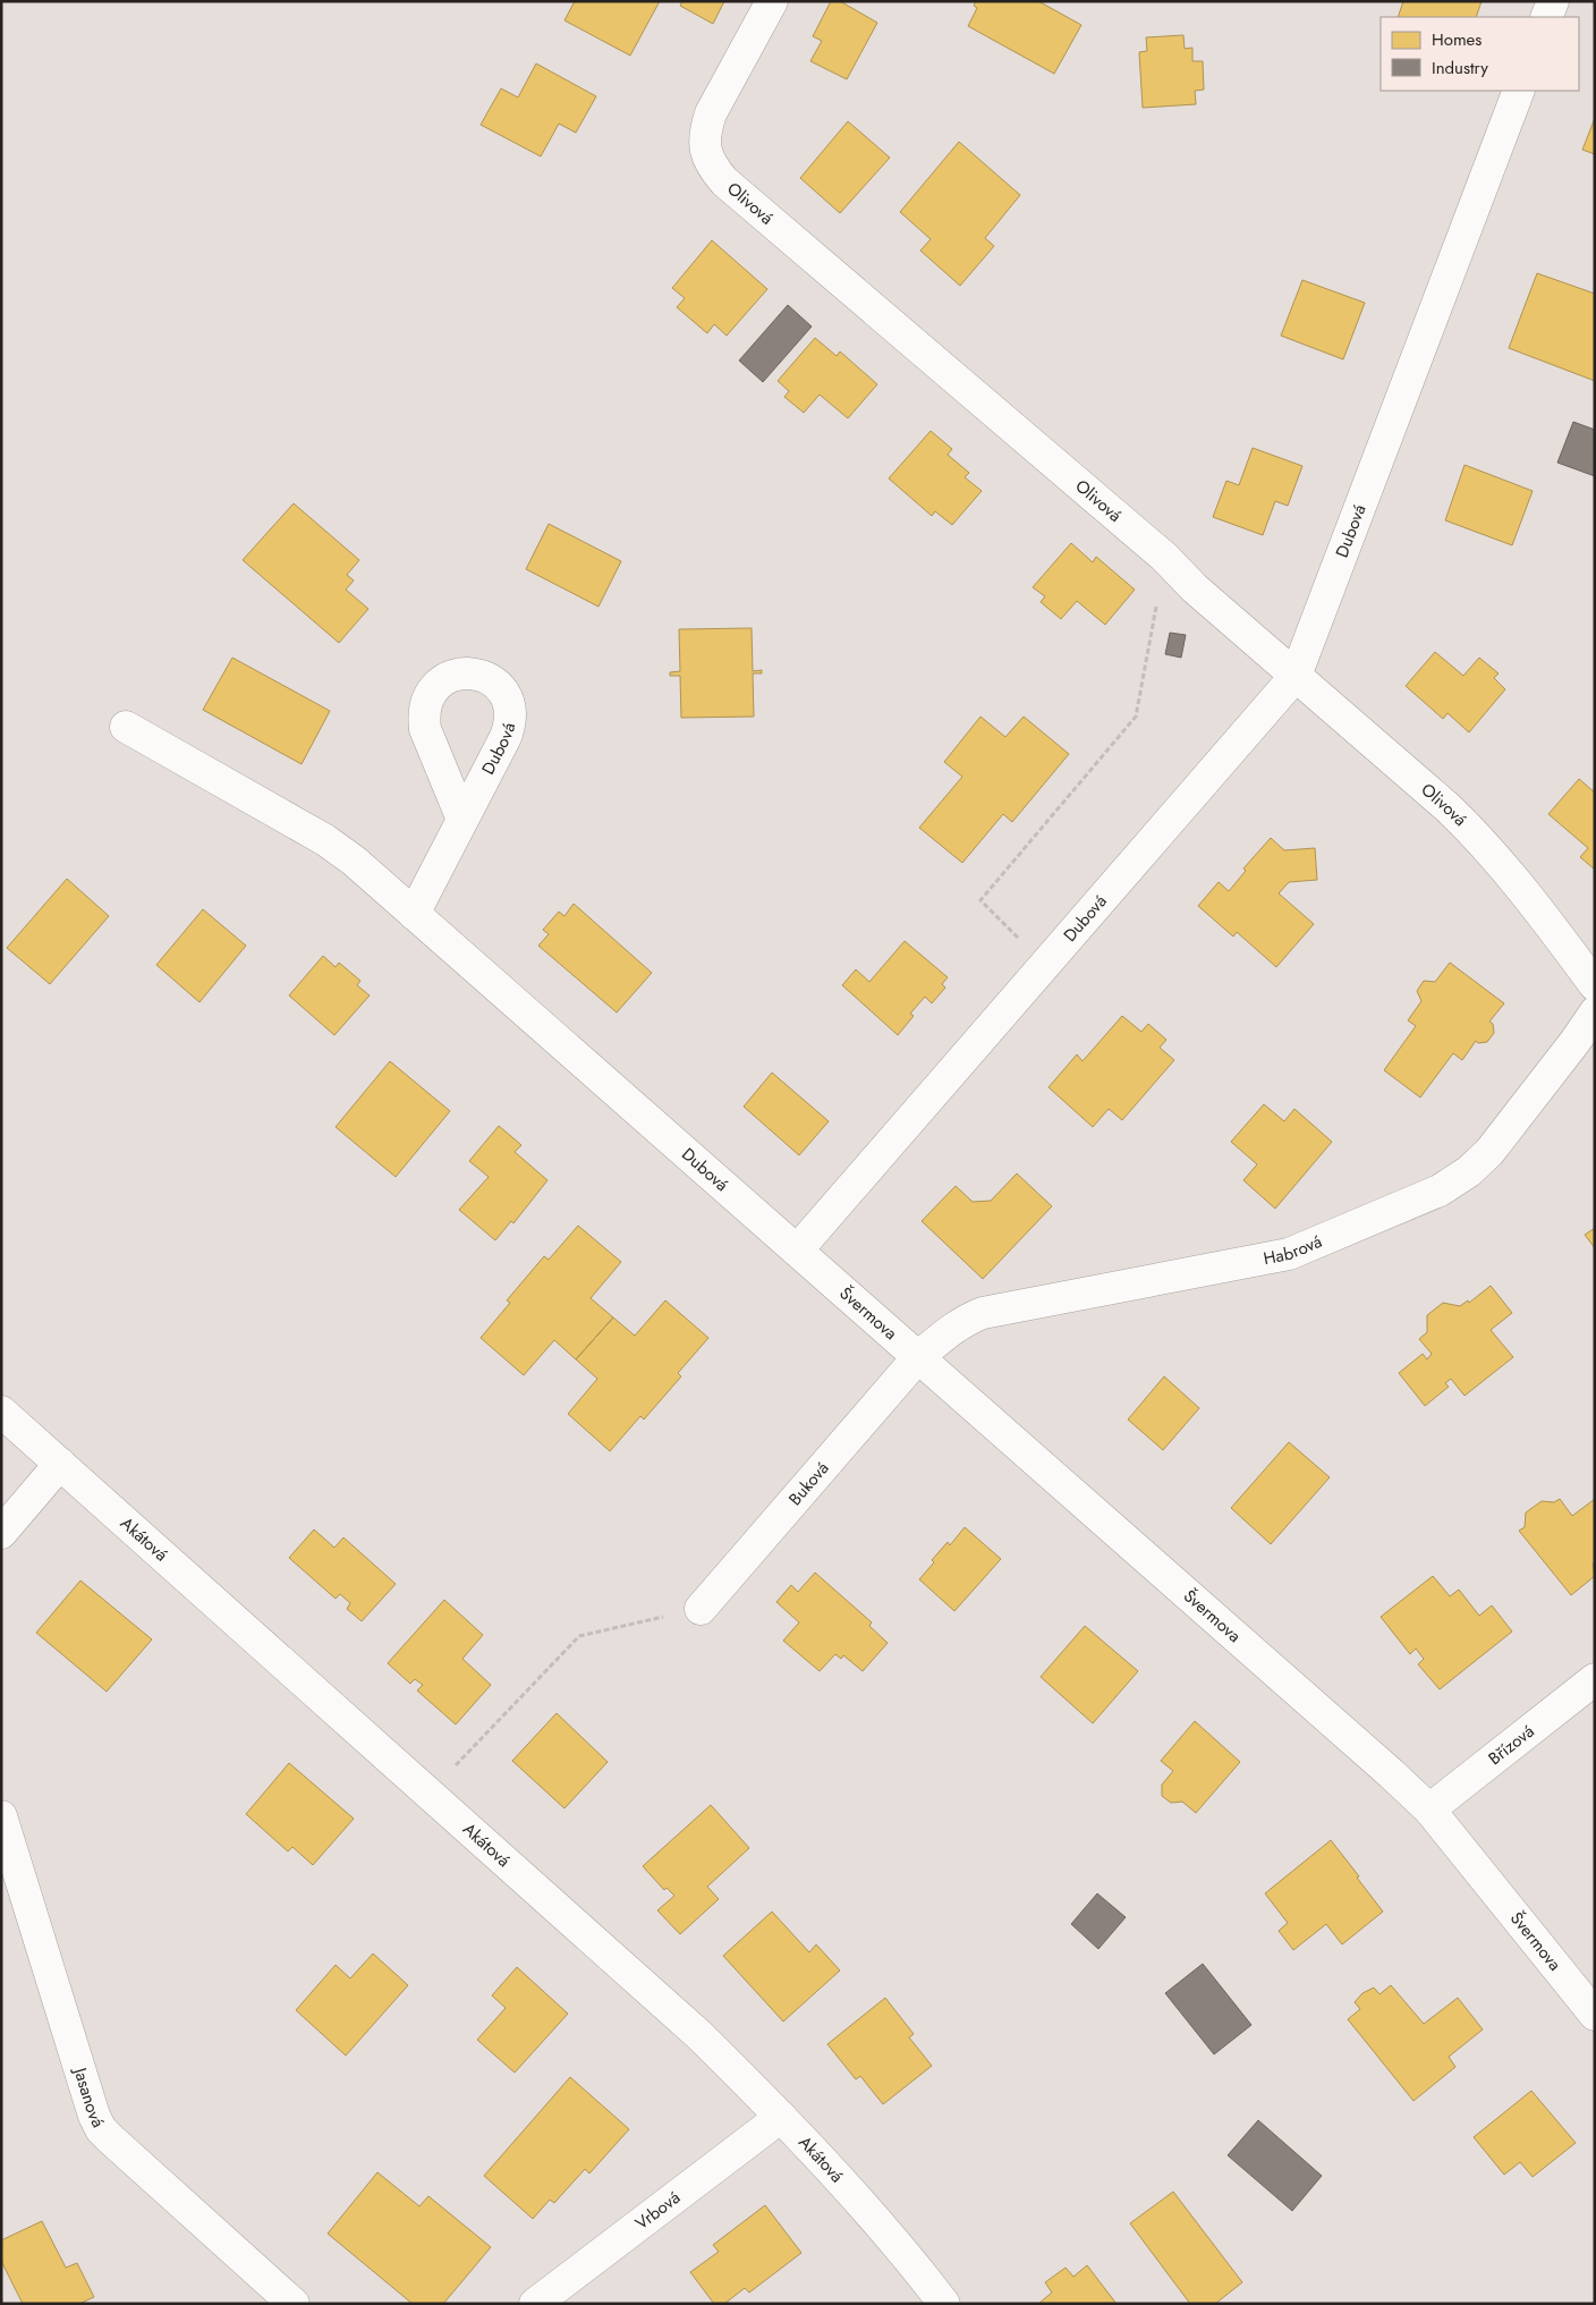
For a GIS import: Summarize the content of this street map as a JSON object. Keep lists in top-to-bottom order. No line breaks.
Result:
{"streets":{"street":["Olivová","Dubová","Habrová","Švermova","Buková","Akátová","Břízová","Jasanová","Vrbová"]},"crossings":[["Olivová","Dubová"],["Dubová","Švermova"],["Habrová","Švermova"],["Habrová","Buková"],["Švermova","Buková"],["Švermova","Břízová"],["Akátová","Vrbová"]],"legend":["Homes","Industry"]}
